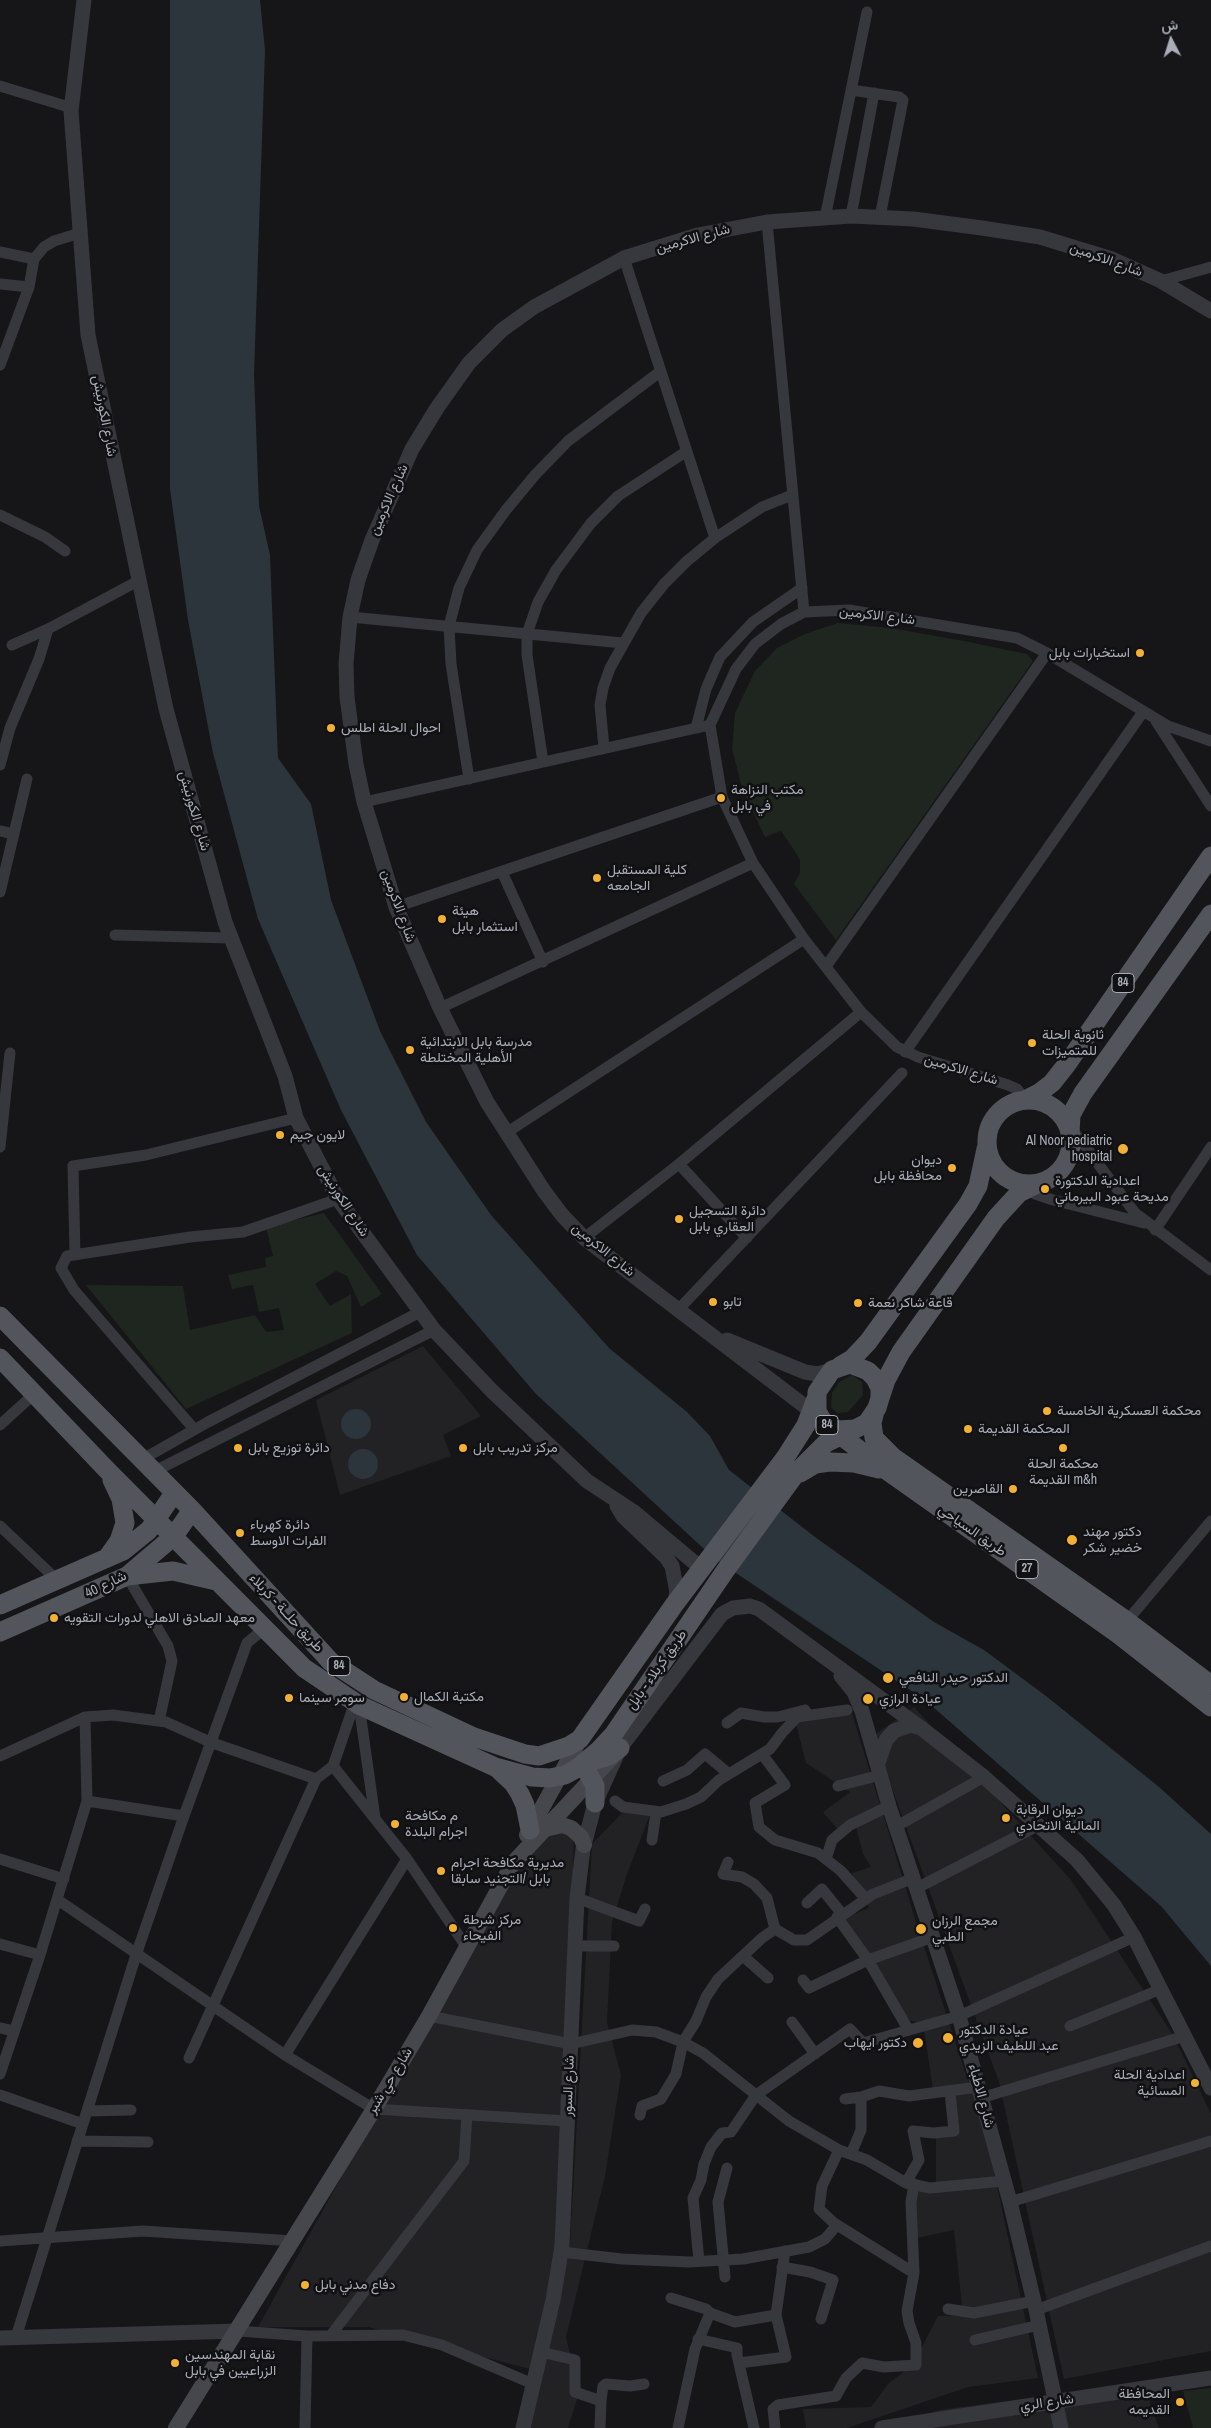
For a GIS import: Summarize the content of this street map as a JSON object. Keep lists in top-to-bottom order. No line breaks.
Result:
{"streets":{"main road":["84","طريق السياحي","27","شارع 40","طريق حلــة - كربلاء","طريق كربلاء - بابل","شارع حي شبر"],"street":["شارع الاكرمين","شارع الكورنيش","شارع السور","شارع الاطباء","شارع الري"]},"crossings":[["شارع الاكرمين","84"],["شارع الاكرمين","طريق السياحي"],["84","طريق السياحي"],["84","طريق حلــة - كربلاء"],["84","طريق كربلاء - بابل"],["شارع 40","طريق حلــة - كربلاء"],["طريق حلــة - كربلاء","طريق كربلاء - بابل"],["طريق حلــة - كربلاء","شارع حي شبر"],["طريق كربلاء - بابل","شارع حي شبر"],["شارع السور","شارع الاطباء"],["شارع الاطباء","شارع الري"]],"places":["استخبارات بابل","احوال الحلة اطلس","مكتب النزاهة في بابل","كلية المستقبل الجامعه","هيئة استثمار بابل","ثانوية الحلة للمتميزات","مدرسة بابل الابتدائية الأهلية المختلطة","لايون جيم","Al Noor pediatric hospital","ديوان محافظة بابل","اعدادية الدكتورة مديحة عبود البيرماني","دائرة التسجيل العقاري بابل","تابو","قاعة شاكر نعمة","محكمة العسكرية الخامسة","المحكمة القديمة","دائرة توزيع بابل","مركز تدريب بابل","محكمة الحلة القديمة m&h","القاصرين","دائرة كهرباء الفرات الاوسط","دكتور مهند خضير شكر","معهد الصادق الاهلي لدورات التقويه","الدكتور حيدر النافعي","مكتبة الكمال","سومر سينما","عيادة الرازي","ديوان الرقابة المالية الاتحادي","م مكافحة اجرام البلدة","مديرية مكافحة اجرام بابل /التجنيد سابقا","مركز شرطة الفيحاء","مجمع الرزان الطبي","عيادة الدكتور عبد اللطيف الزيدي","دكتور ايهاب","اعدادية الحلة المسائية","دفاع مدني بابل","نقابة المهندسين الزراعيين في بابل","المحافظة القديمه"],"north":"top"}
